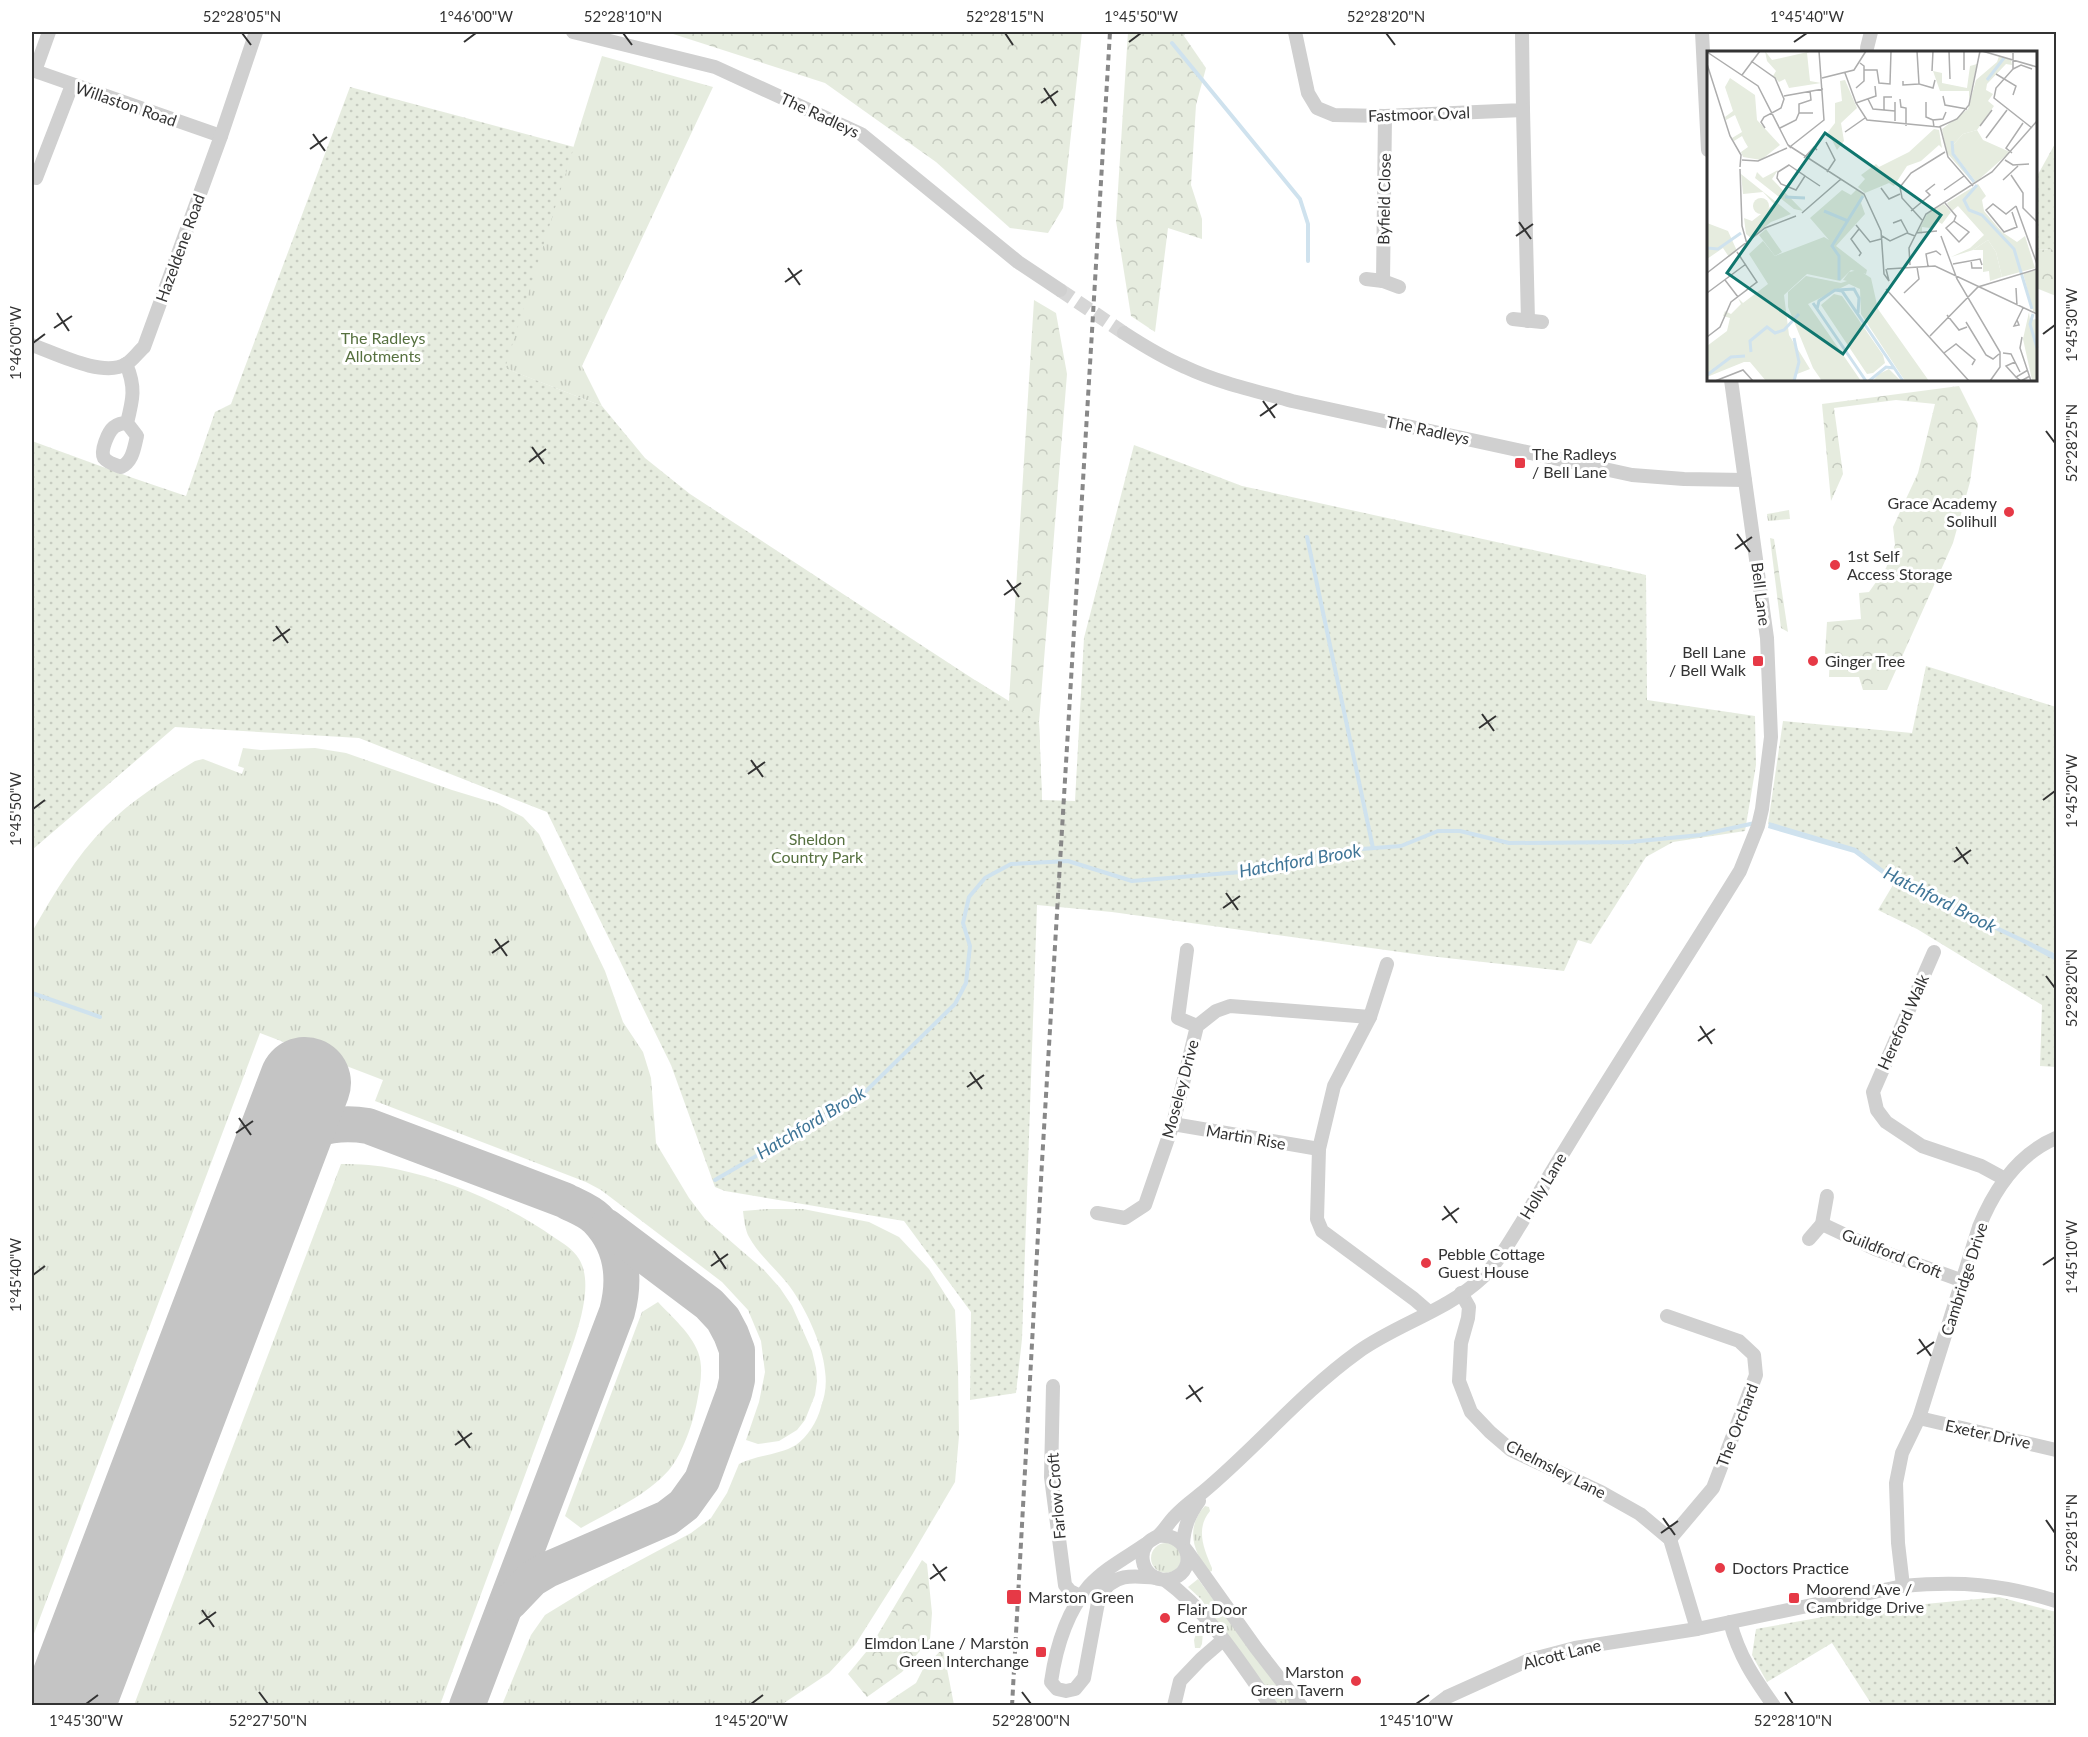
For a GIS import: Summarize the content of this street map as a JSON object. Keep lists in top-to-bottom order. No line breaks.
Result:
{"streets":{"street":["Willaston Road","Fastmoor Oval","The Radleys","Byfield Close","Hazeldene Road","Bell Lane","Hereford Walk","Moseley Drive","Martin Rise","Holly Lane","Guildford Croft","Cambridge Drive","The Orchard","Exeter Drive","Chelmsley Lane","Farlow Croft","Alcott Lane"]},"crossings":[["Willaston Road","Hazeldene Road"],["Fastmoor Oval","Byfield Close"],["The Radleys","Bell Lane"],["Bell Lane","Holly Lane"],["Hereford Walk","Cambridge Drive"],["Moseley Drive","Martin Rise"],["Holly Lane","Chelmsley Lane"],["Holly Lane","Farlow Croft"],["Guildford Croft","Cambridge Drive"],["Cambridge Drive","Exeter Drive"],["Cambridge Drive","Alcott Lane"],["The Orchard","Chelmsley Lane"]],"water":["Hatchford Brook"],"parks":["The Radleys Allotments","Sheldon Country Park"],"places":{"transit":["The Radleys / Bell Lane","Bell Lane / Bell Walk","Marston Green","Moorend Ave / Cambridge Drive","Elmdon Lane / Marston Green Interchange"],"other":["Grace Academy Solihull","1st Self Access Storage","Ginger Tree","Pebble Cottage Guest House","Doctors Practice","Flair Door Centre","Marston Green Tavern"]},"coordinates":["52°28'05\"N","1°46'00\"W","52°28'10\"N","52°28'15\"N","1°45'50\"W","52°28'20\"N","1°45'40\"W","1°45'30\"W","52°28'25\"N","1°45'20\"W","1°45'10\"W","52°27'50\"N","52°28'00\"N"]}
